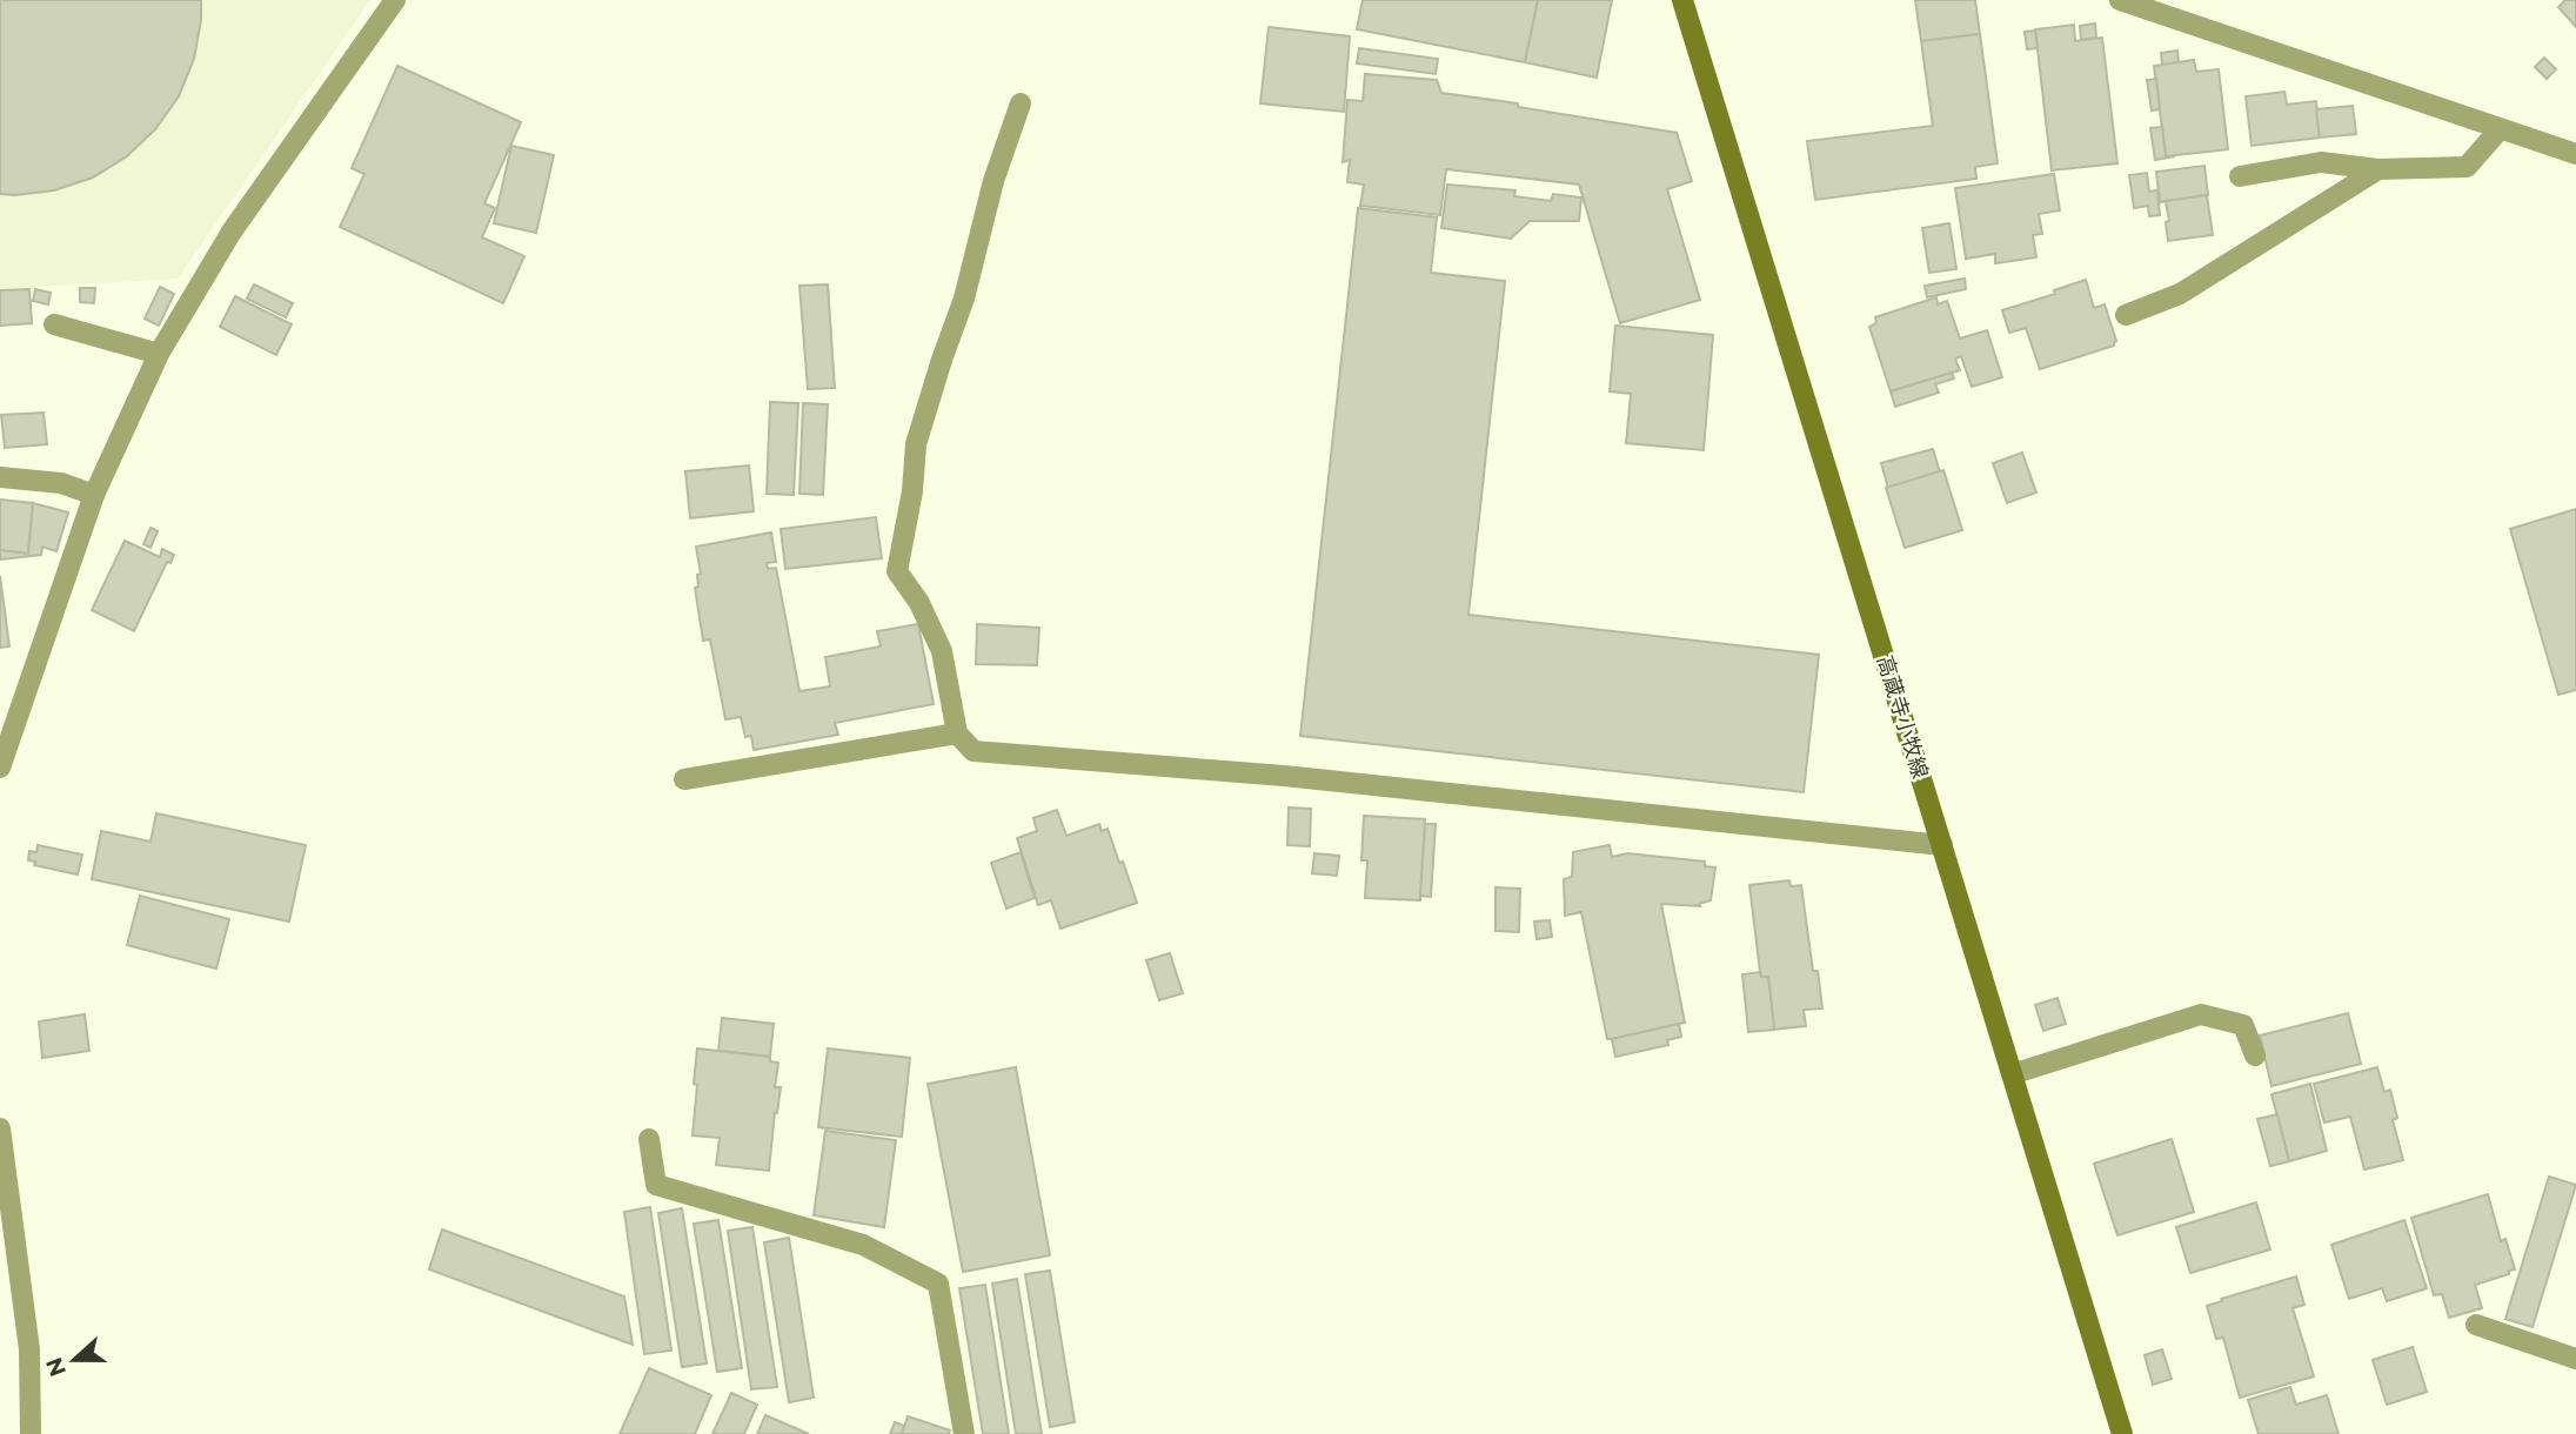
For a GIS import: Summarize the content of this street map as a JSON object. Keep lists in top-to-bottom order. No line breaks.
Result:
{"streets":{"main road":["高蔵寺小牧線"]},"north":"left"}
